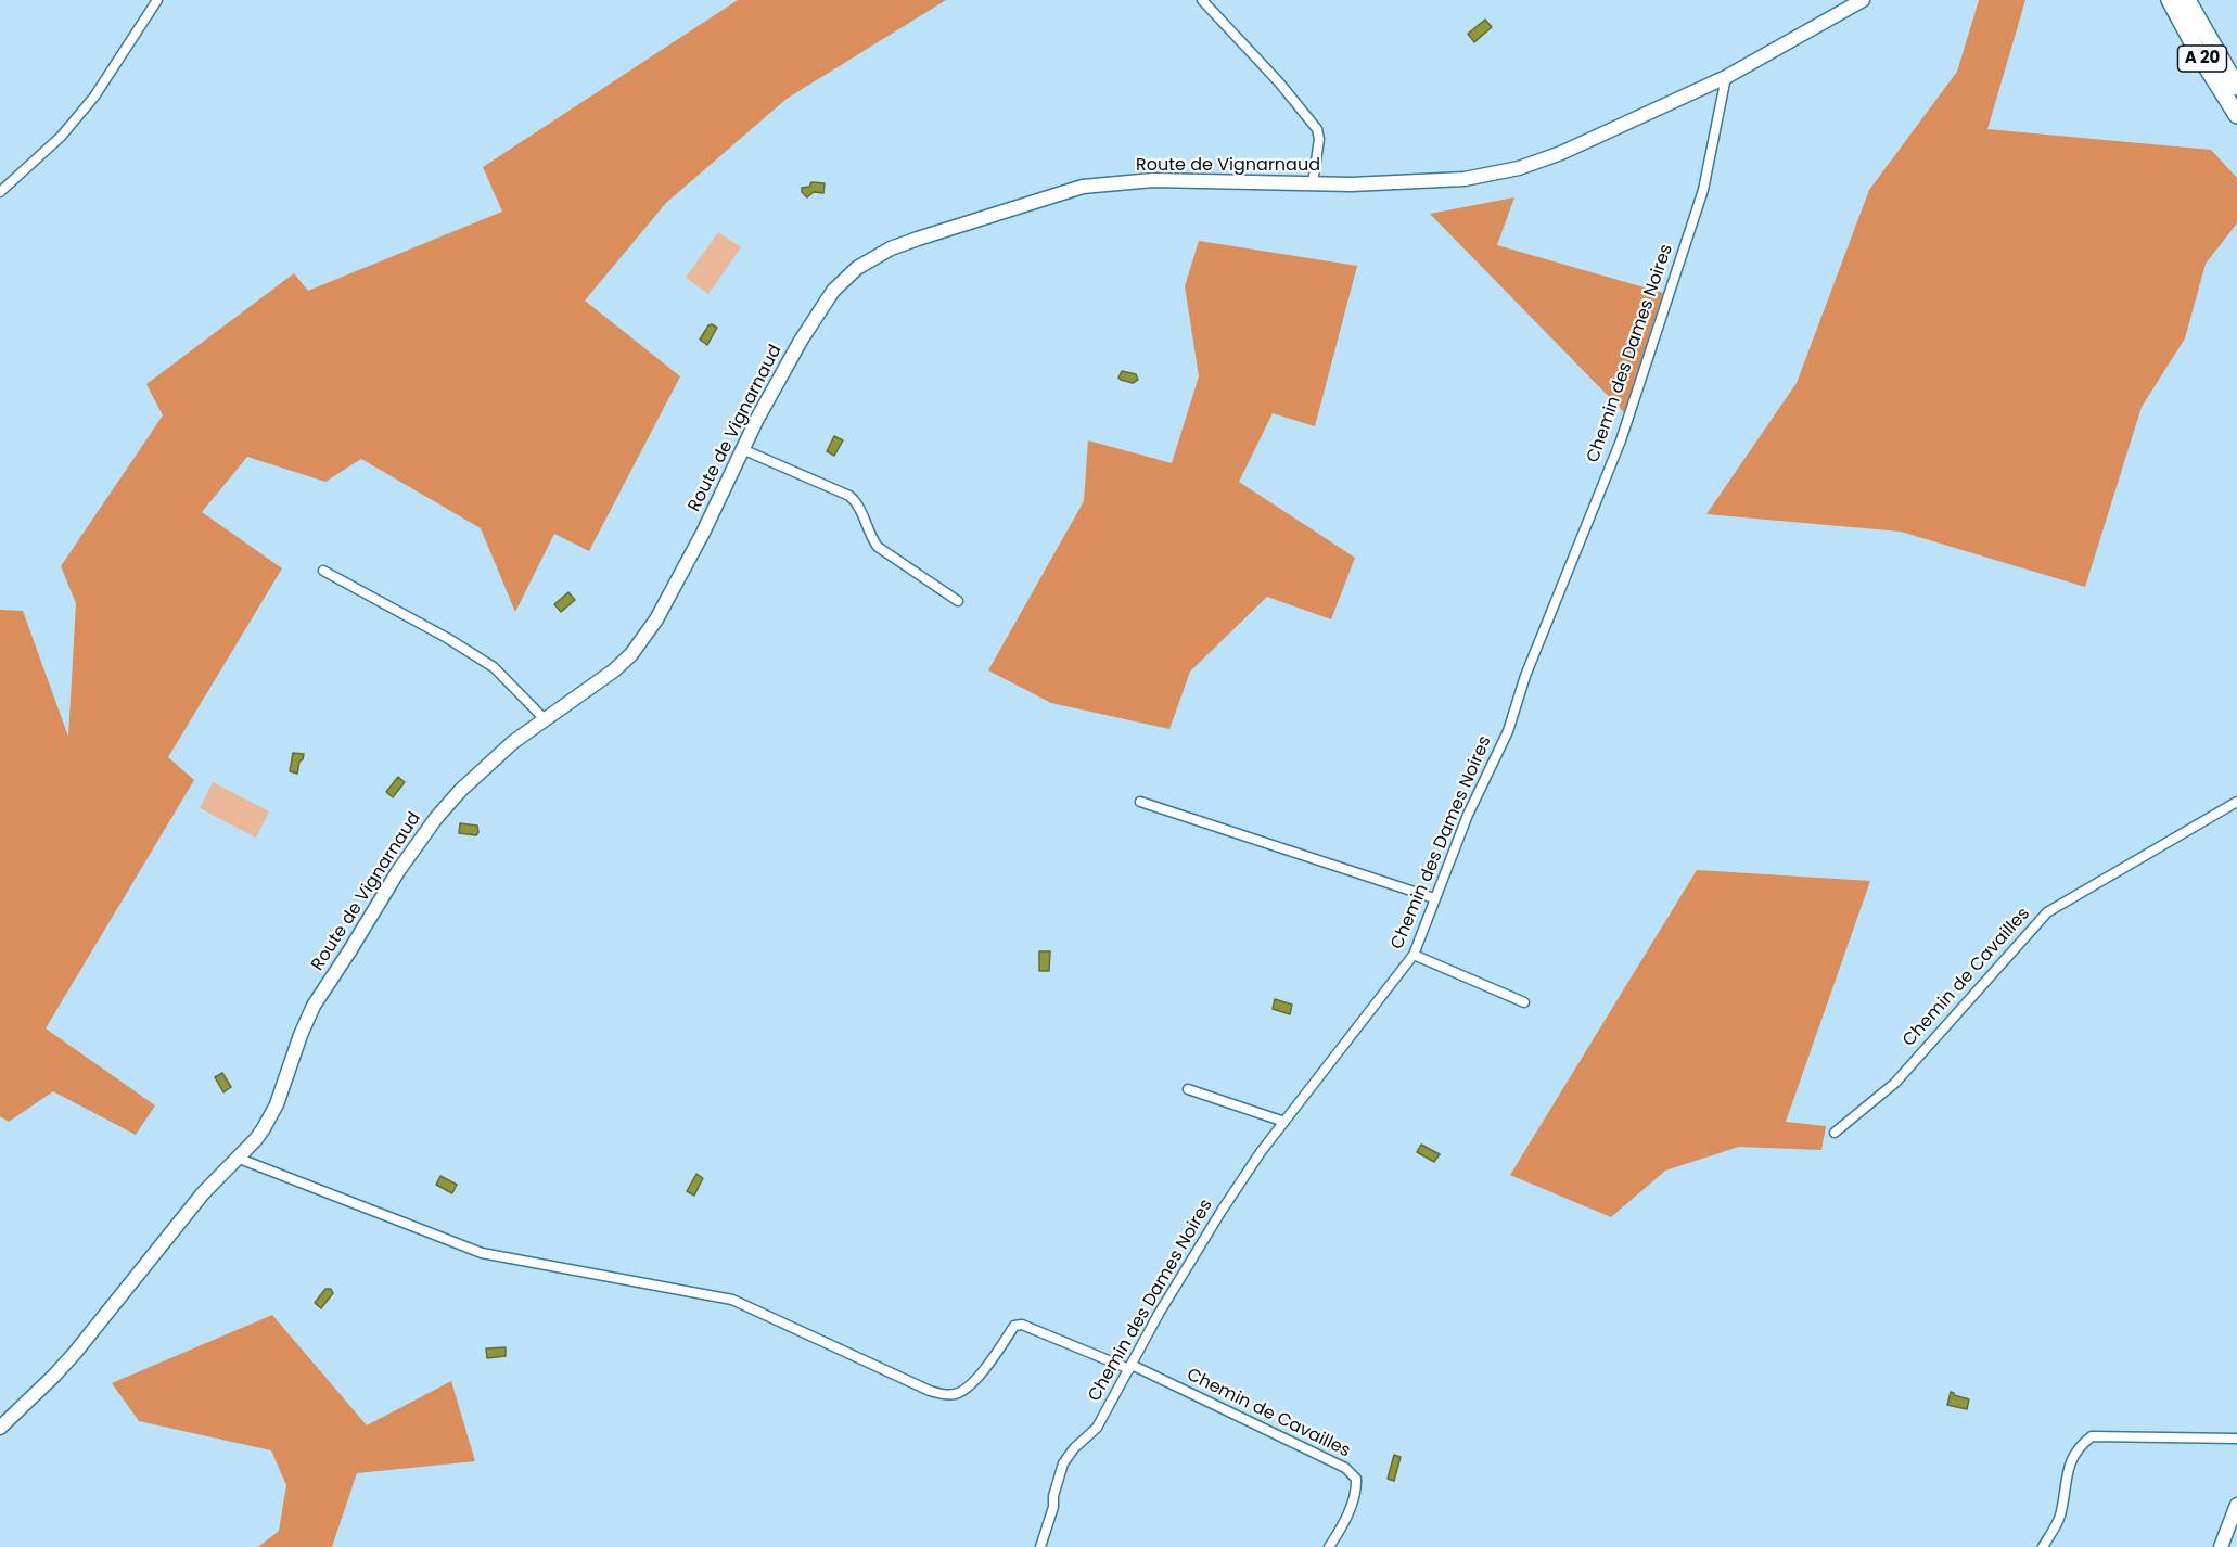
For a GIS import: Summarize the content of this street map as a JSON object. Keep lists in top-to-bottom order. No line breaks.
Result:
{"streets":{"highway":["A 20"],"street":["Route de Vignarnaud","Chemin des Dames Noires","Chemin de Cavailles"]},"crossings":[["Route de Vignarnaud","Chemin des Dames Noires"],["Chemin des Dames Noires","Chemin de Cavailles"]]}
